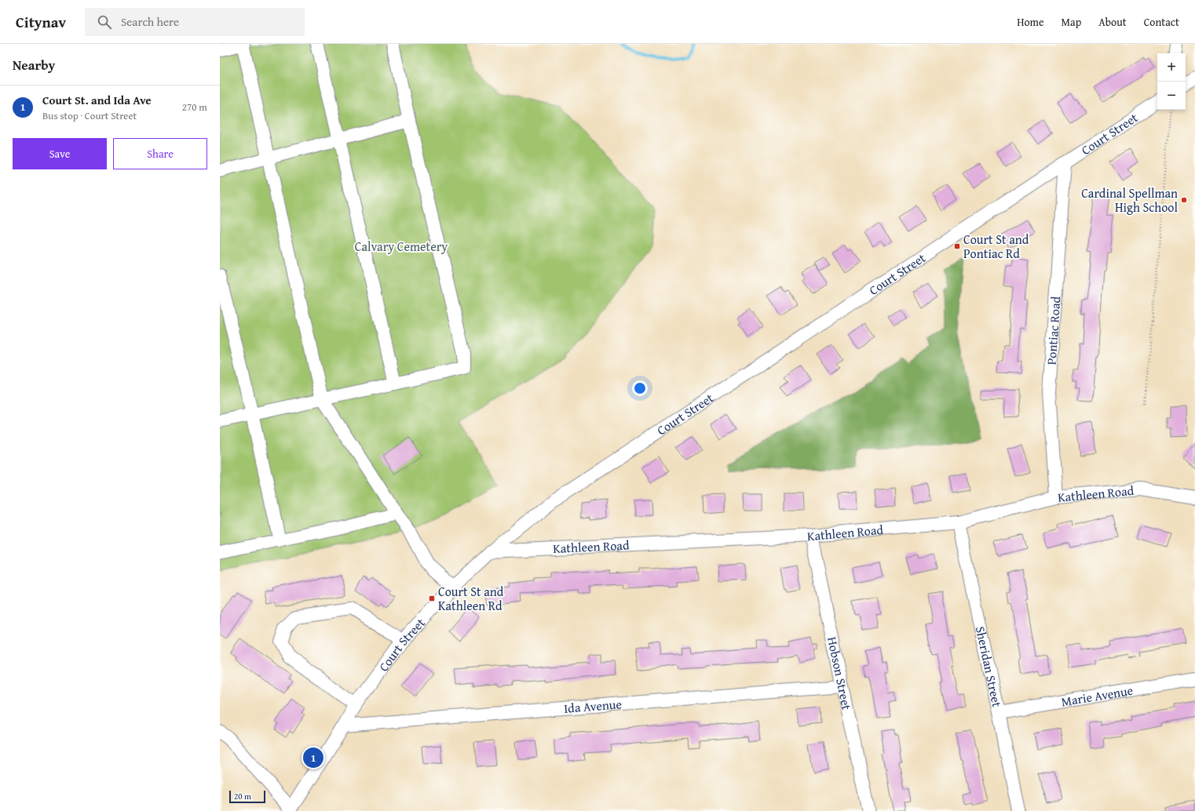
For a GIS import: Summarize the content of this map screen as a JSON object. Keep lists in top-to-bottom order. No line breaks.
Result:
{"streets":{"street":["Court Street","Pontiac Road","Kathleen Road","Sheridan Street","Hobson Street","Marie Avenue","Ida Avenue"]},"crossings":[["Court Street","Pontiac Road"],["Court Street","Kathleen Road"],["Court Street","Ida Avenue"],["Pontiac Road","Kathleen Road"],["Kathleen Road","Sheridan Street"],["Kathleen Road","Hobson Street"],["Sheridan Street","Marie Avenue"],["Hobson Street","Ida Avenue"]],"parks":["Calvary Cemetery"],"places":{"other":["Cardinal Spellman High School"],"transit":["Court St and Pontiac Rd","Court St and Kathleen Rd"]},"scale_bar":"20 m","page":{"header":"Citynav","search":"Search here","nav":["Home","Map","About","Contact"],"heading":"Nearby","map_buttons":["+","−"],"list":[{"mark":"1","name":"Court St. and Ida Ave","note":"Bus stop · Court Street","value":"270 m"}],"buttons":["Save","Share"],"pins":"1","scale":"20 m"}}
